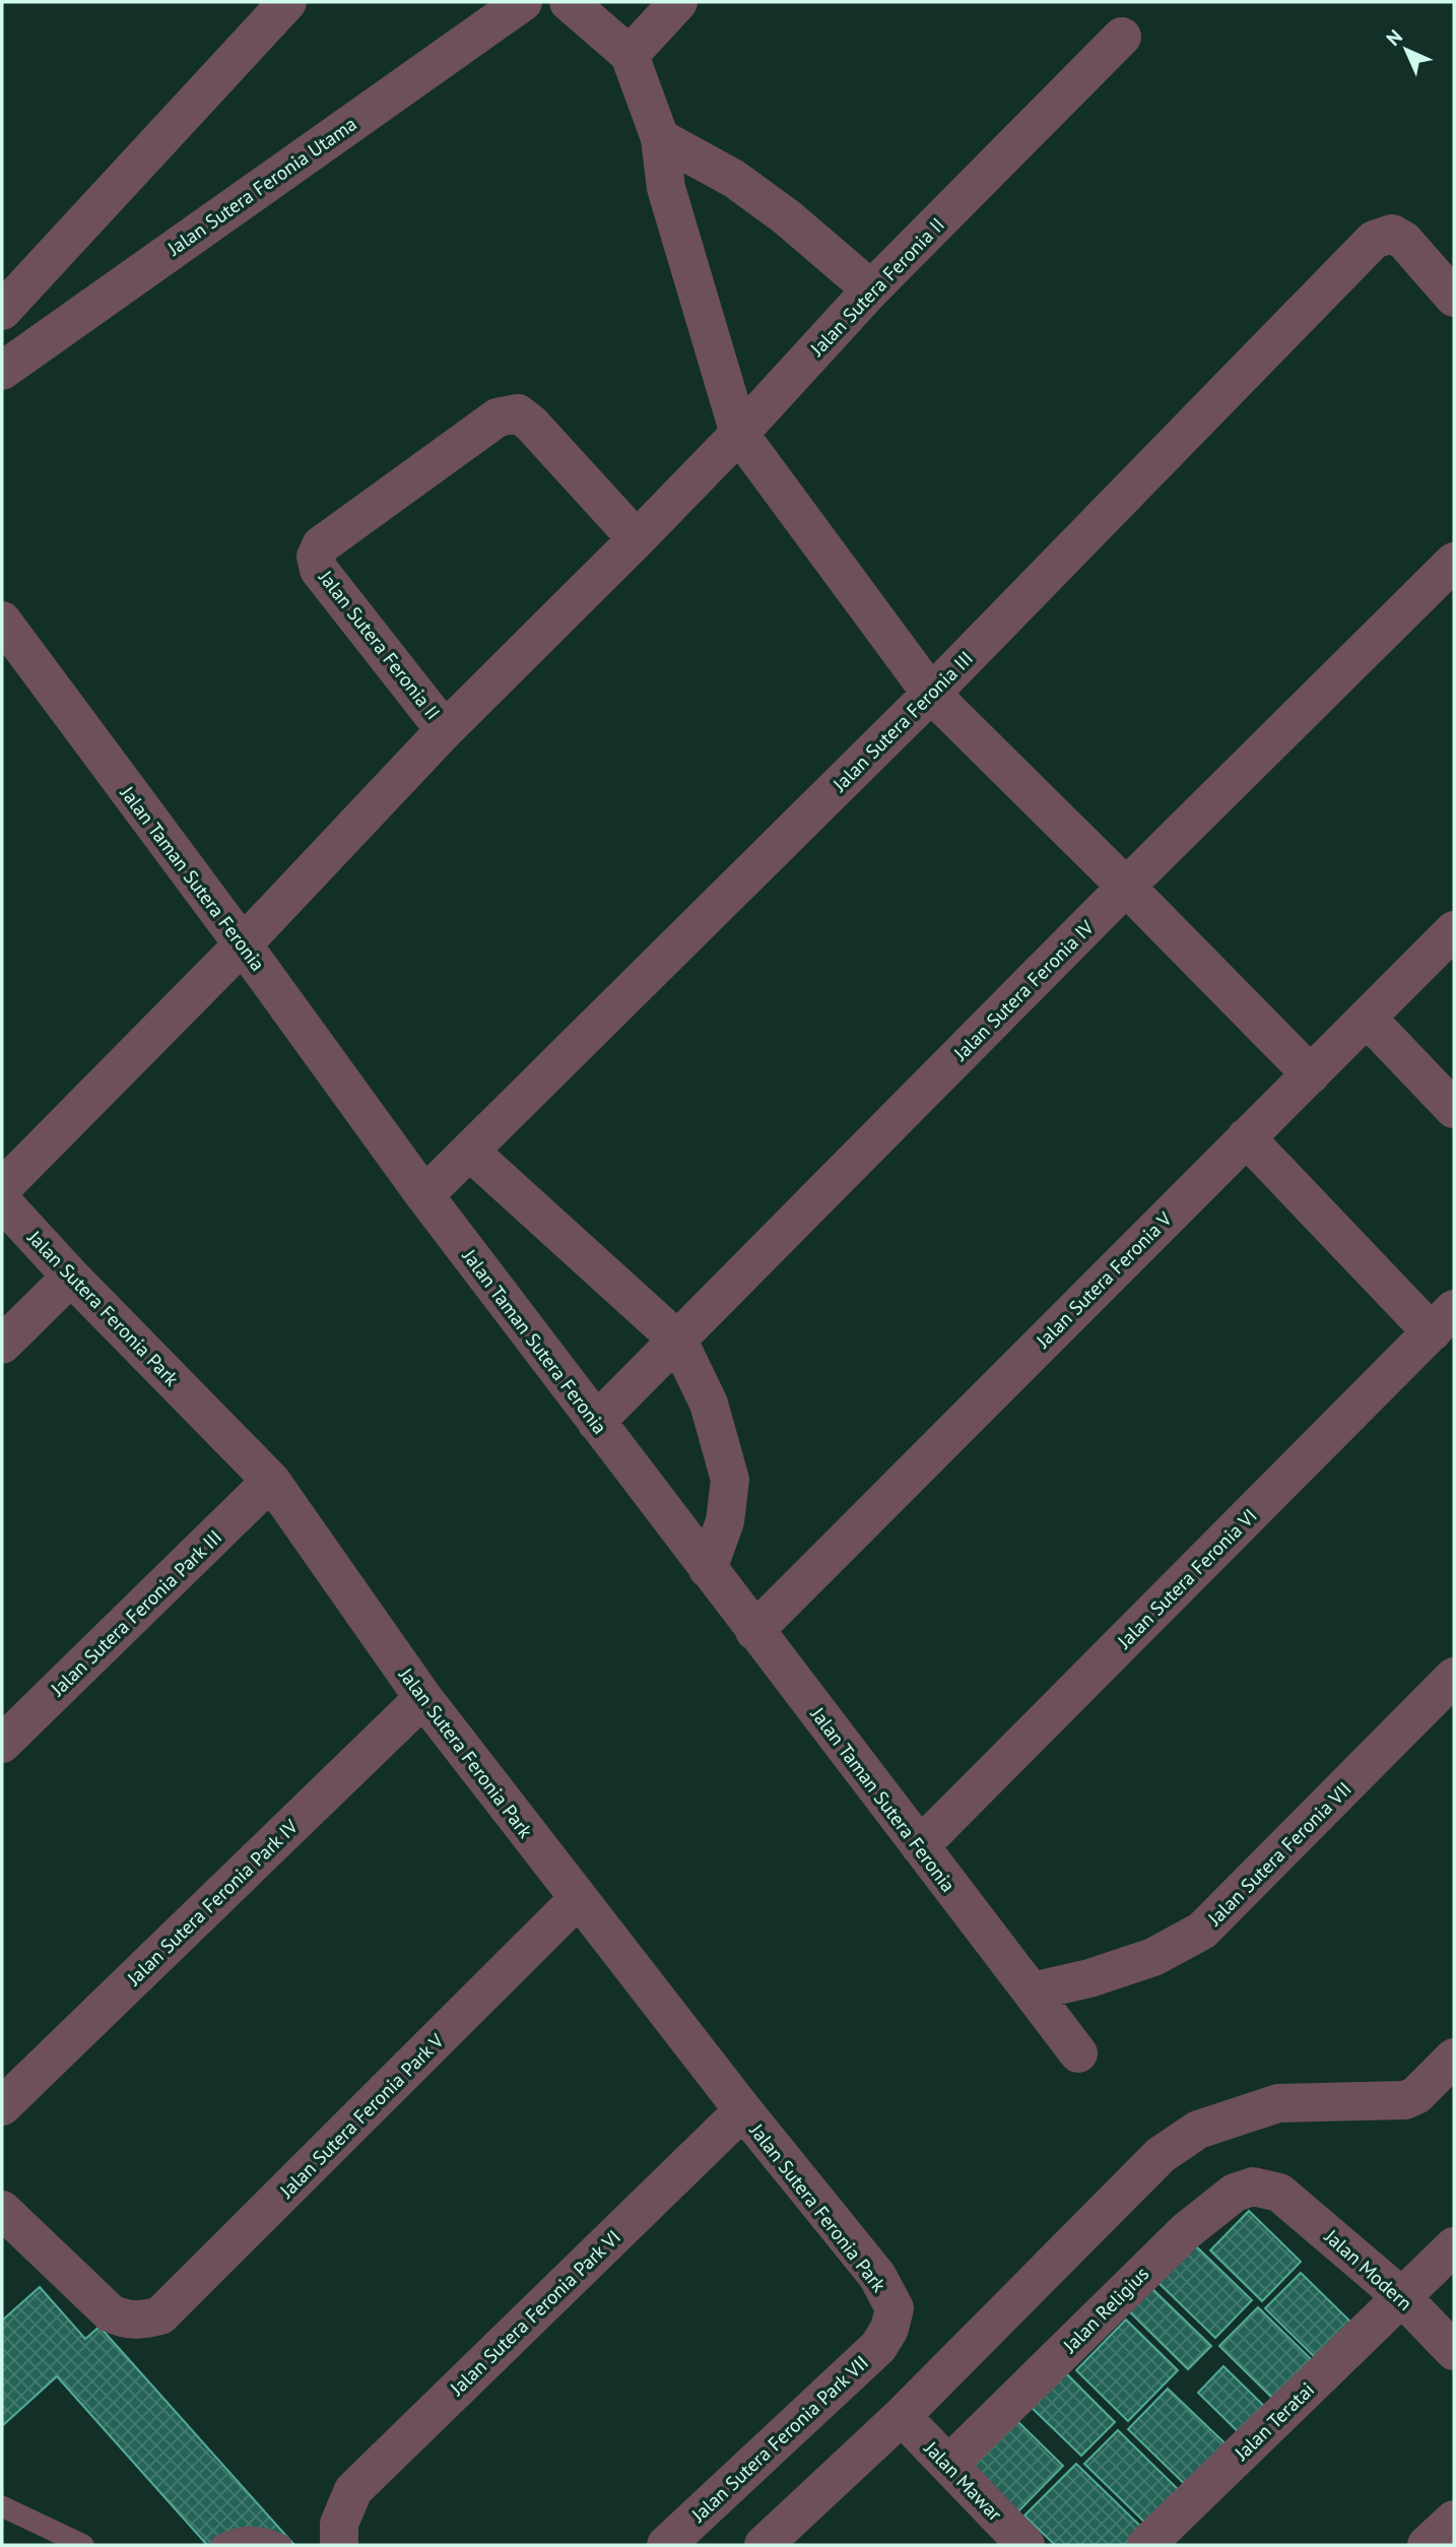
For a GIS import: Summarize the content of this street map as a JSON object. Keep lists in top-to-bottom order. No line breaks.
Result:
{"streets":{"street":["Jalan Sutera Feronia Utama","Jalan Sutera Feronia II","Jalan Sutera Feronia III","Jalan Taman Sutera Feronia","Jalan Sutera Feronia IV","Jalan Sutera Feronia V","Jalan Sutera Feronia Park","Jalan Sutera Feronia VI","Jalan Sutera Feronia Park III","Jalan Sutera Feronia VII","Jalan Sutera Feronia Park IV","Jalan Sutera Feronia Park V","Jalan Modern","Jalan Religius","Jalan Sutera Feronia Park VI","Jalan Teratai","Jalan Sutera Feronia Park VII","Jalan Mawar"]},"crossings":[["Jalan Sutera Feronia II","Jalan Taman Sutera Feronia"],["Jalan Sutera Feronia III","Jalan Taman Sutera Feronia"],["Jalan Taman Sutera Feronia","Jalan Sutera Feronia IV"],["Jalan Taman Sutera Feronia","Jalan Sutera Feronia V"],["Jalan Taman Sutera Feronia","Jalan Sutera Feronia VI"],["Jalan Taman Sutera Feronia","Jalan Sutera Feronia VII"],["Jalan Sutera Feronia Park","Jalan Sutera Feronia Park III"],["Jalan Sutera Feronia Park","Jalan Sutera Feronia Park IV"],["Jalan Sutera Feronia Park","Jalan Sutera Feronia Park V"],["Jalan Sutera Feronia Park","Jalan Sutera Feronia Park VI"],["Jalan Sutera Feronia Park","Jalan Sutera Feronia Park VII"],["Jalan Modern","Jalan Religius"],["Jalan Modern","Jalan Teratai"],["Jalan Religius","Jalan Mawar"]],"north":"top left"}
